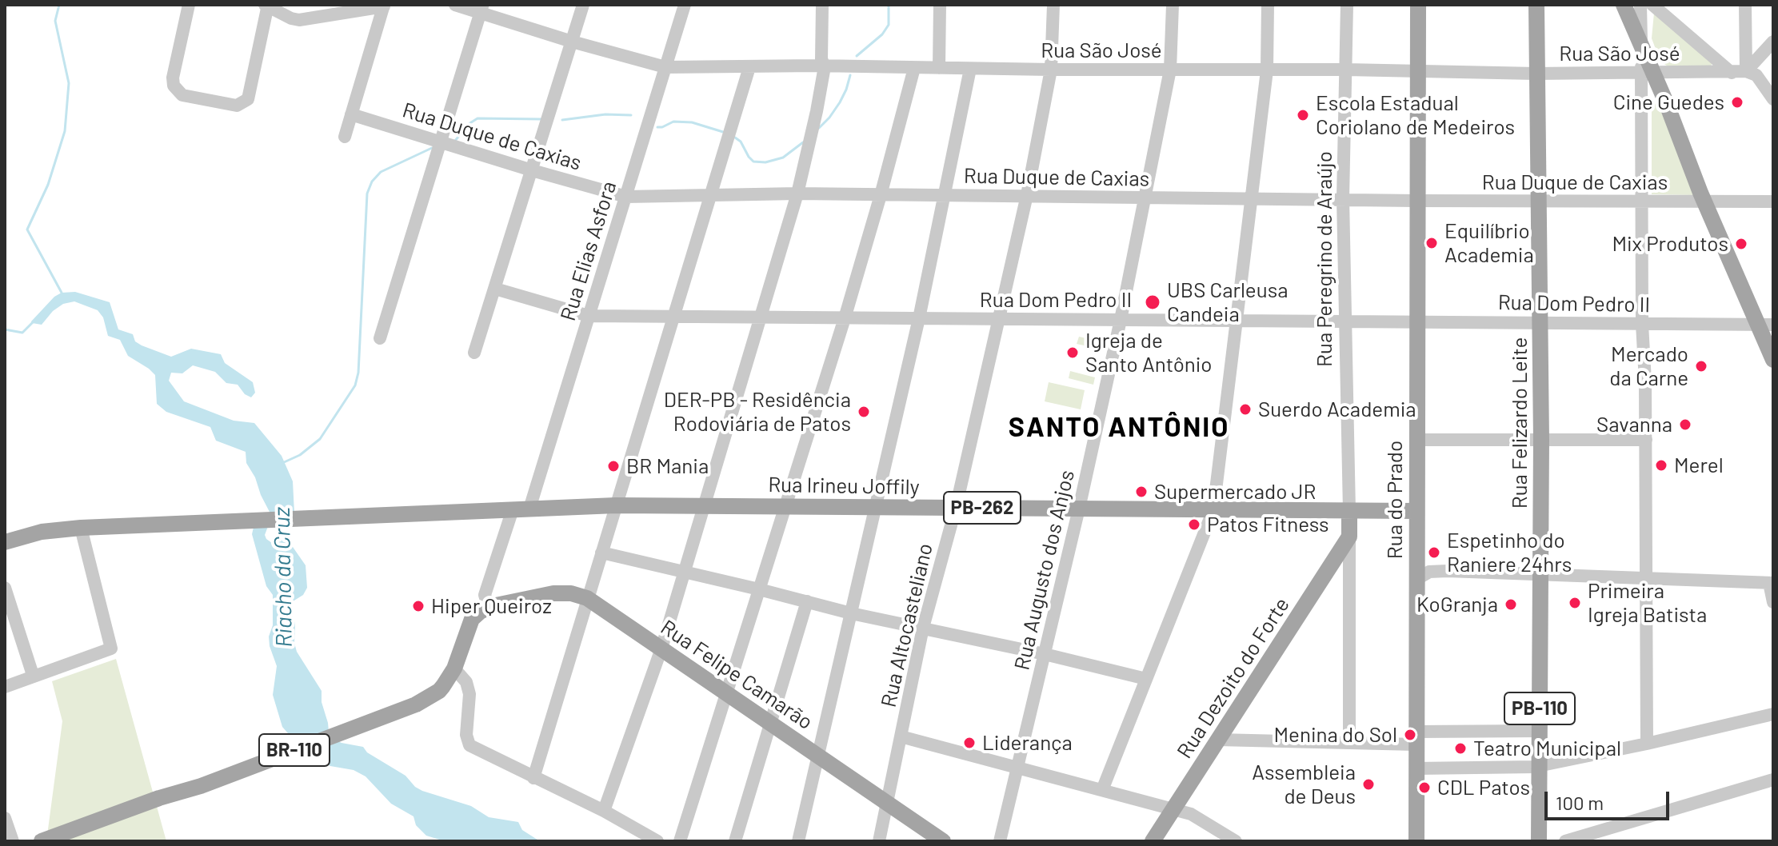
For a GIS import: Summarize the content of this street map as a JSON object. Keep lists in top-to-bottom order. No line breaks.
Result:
{"streets":{"main road":["Rua Peregrino de Araújo","Rua Felizardo Leite","Rua Irineu Joffily","Rua do Prado","PB-262","Rua Felipe Camarão","Rua Dezoito do Forte","PB-110","BR-110"],"street":["Rua São José","Rua Duque de Caxias","Rua Elias Asfora","Rua Dom Pedro II","Rua Augusto dos Anjos","Rua Altocasteliano"]},"crossings":[["Rua São José","Rua Elias Asfora"],["Rua São José","Rua Peregrino de Araújo"],["Rua São José","Rua Felizardo Leite"],["Rua São José","Rua do Prado"],["Rua São José","Rua Augusto dos Anjos"],["Rua São José","Rua Altocasteliano"],["Rua Duque de Caxias","Rua Elias Asfora"],["Rua Duque de Caxias","Rua Peregrino de Araújo"],["Rua Duque de Caxias","Rua Felizardo Leite"],["Rua Duque de Caxias","Rua do Prado"],["Rua Duque de Caxias","Rua Augusto dos Anjos"],["Rua Duque de Caxias","Rua Altocasteliano"],["Rua Elias Asfora","Rua Dom Pedro II"],["Rua Elias Asfora","Rua Irineu Joffily"],["Rua Peregrino de Araújo","Rua Dom Pedro II"],["Rua Peregrino de Araújo","Rua Irineu Joffily"],["Rua Peregrino de Araújo","Rua Dezoito do Forte"],["Rua Dom Pedro II","Rua Felizardo Leite"],["Rua Dom Pedro II","Rua do Prado"],["Rua Dom Pedro II","Rua Augusto dos Anjos"],["Rua Dom Pedro II","Rua Altocasteliano"],["Rua Irineu Joffily","Rua do Prado"],["Rua Irineu Joffily","Rua Augusto dos Anjos"],["Rua Irineu Joffily","Rua Altocasteliano"],["Rua Altocasteliano","Rua Felipe Camarão"],["Rua Felipe Camarão","BR-110"]],"districts":["SANTO ANTÔNIO"],"water":["Riacho da Cruz"],"places":["Cine Guedes","Escola Estadual Coriolano de Medeiros","Equilíbrio Academia","Mix Produtos","UBS Carleusa Candeia","Igreja de Santo Antônio","Mercado da Carne","Suerdo Academia","DER-PB - Residência Rodoviária de Patos","Savanna","Merel","BR Mania","Supermercado JR","Patos Fitness","Espetinho do Raniere 24hrs","Primeira Igreja Batista","KoGranja","Hiper Queiroz","Menina do Sol","Liderança","Teatro Municipal","Assembleia de Deus","CDL Patos"],"scale_bar":"100 m"}
